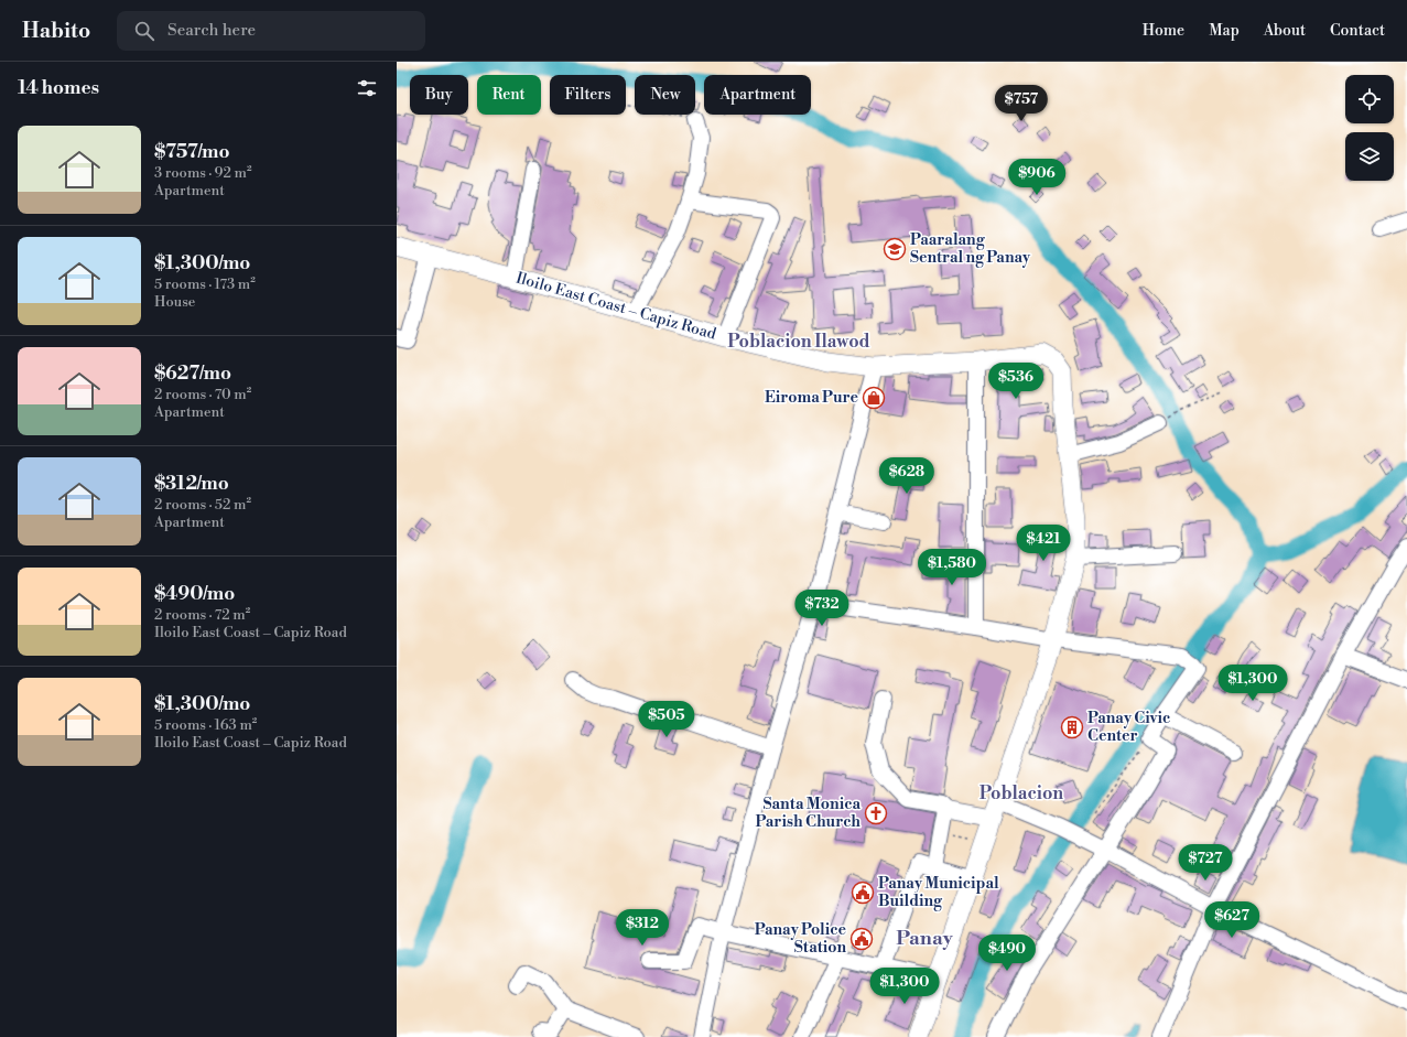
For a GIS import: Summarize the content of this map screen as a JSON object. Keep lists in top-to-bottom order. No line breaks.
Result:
{"streets":{"main road":["Iloilo East Coast – Capiz Road"]},"districts":["Poblacion Ilawod","Poblacion","Panay"],"places":{"school or university":["Paaralang Sentral ng Panay"],"shop":["Eiroma Pure"],"building":["Panay Civic Center"],"church":["Santa Monica Parish Church"],"public building":["Panay Municipal Building","Panay Police Station"]},"page":{"header":"Habito","search":"Search here","nav":["Home","Map","About","Contact"],"heading":"14 homes","chip":["Buy","Rent","Filters","New","Apartment"],"price":["$757","$906","$536","$628","$421","$1,580","$732","$1,300","$505","$727","$627","$312","$490","$1,300"],"list":[{"name":"$757/mo","note":"3 rooms · 92 m² · Apartment"},{"name":"$1,300/mo","note":"5 rooms · 173 m² · House"},{"name":"$627/mo","note":"2 rooms · 70 m² · Apartment"},{"name":"$312/mo","note":"2 rooms · 52 m² · Apartment"},{"name":"$490/mo","note":"2 rooms · 72 m² · Iloilo East Coast – Capiz Road"},{"name":"$1,300/mo","note":"5 rooms · 163 m² · Iloilo East Coast – Capiz Road"}]}}
